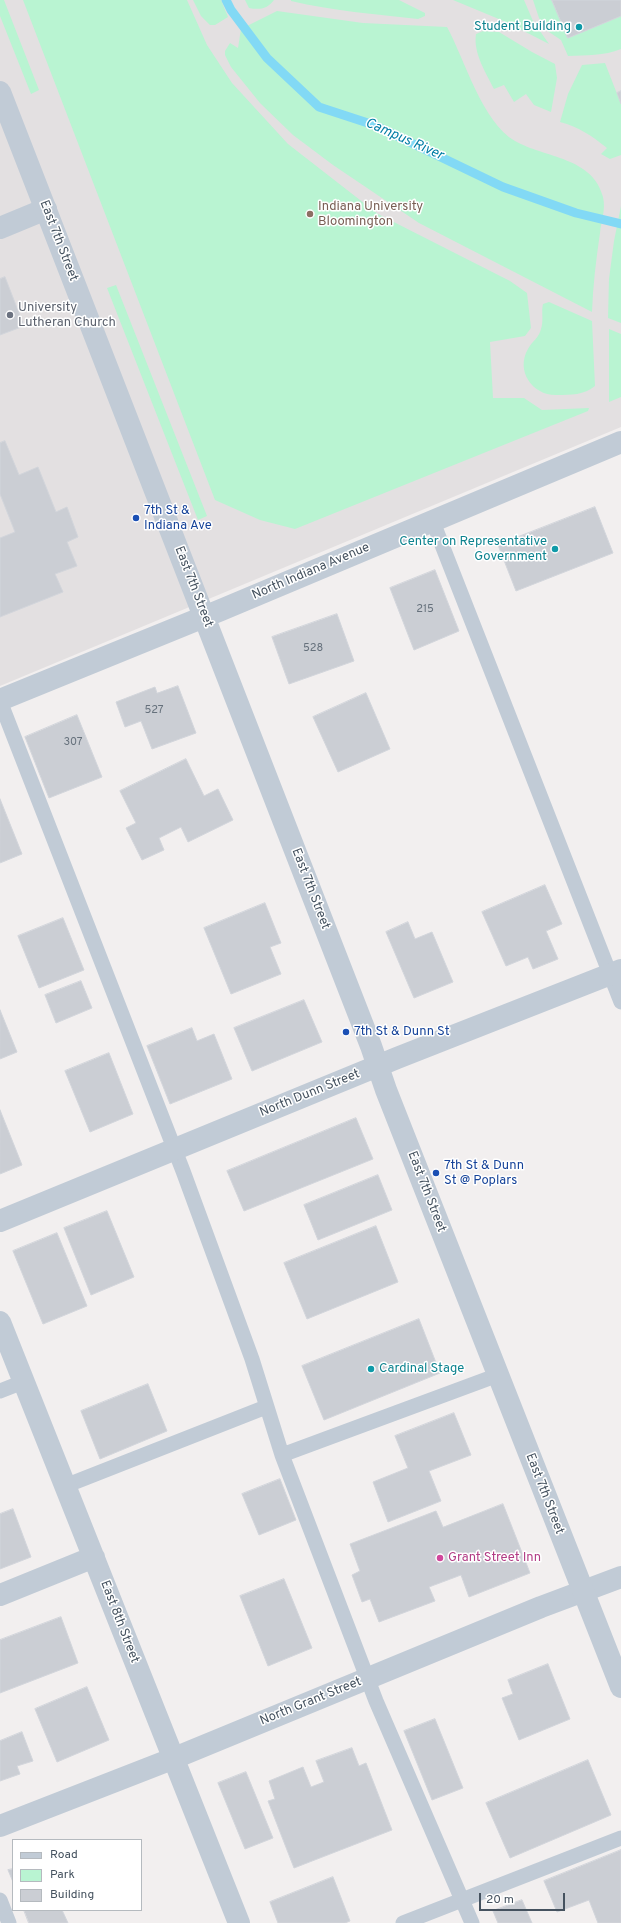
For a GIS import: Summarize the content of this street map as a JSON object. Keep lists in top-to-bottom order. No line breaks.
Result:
{"streets":{"street":["East 7th Street","North Indiana Avenue","North Dunn Street","East 8th Street","North Grant Street"]},"crossings":[["East 7th Street","North Indiana Avenue"],["East 7th Street","North Dunn Street"],["East 7th Street","North Grant Street"],["East 8th Street","North Grant Street"]],"water":["Campus River"],"places":["Student Building","Indiana University Bloomington","University Lutheran Church","7th St & Indiana Ave","Center on Representative Government","7th St & Dunn St","7th St & Dunn St @ Poplars","Cardinal Stage","Grant Street Inn"],"house_numbers":["215","528","527","307"],"legend":["Road","Park","Building"],"scale_bar":"20 m"}
